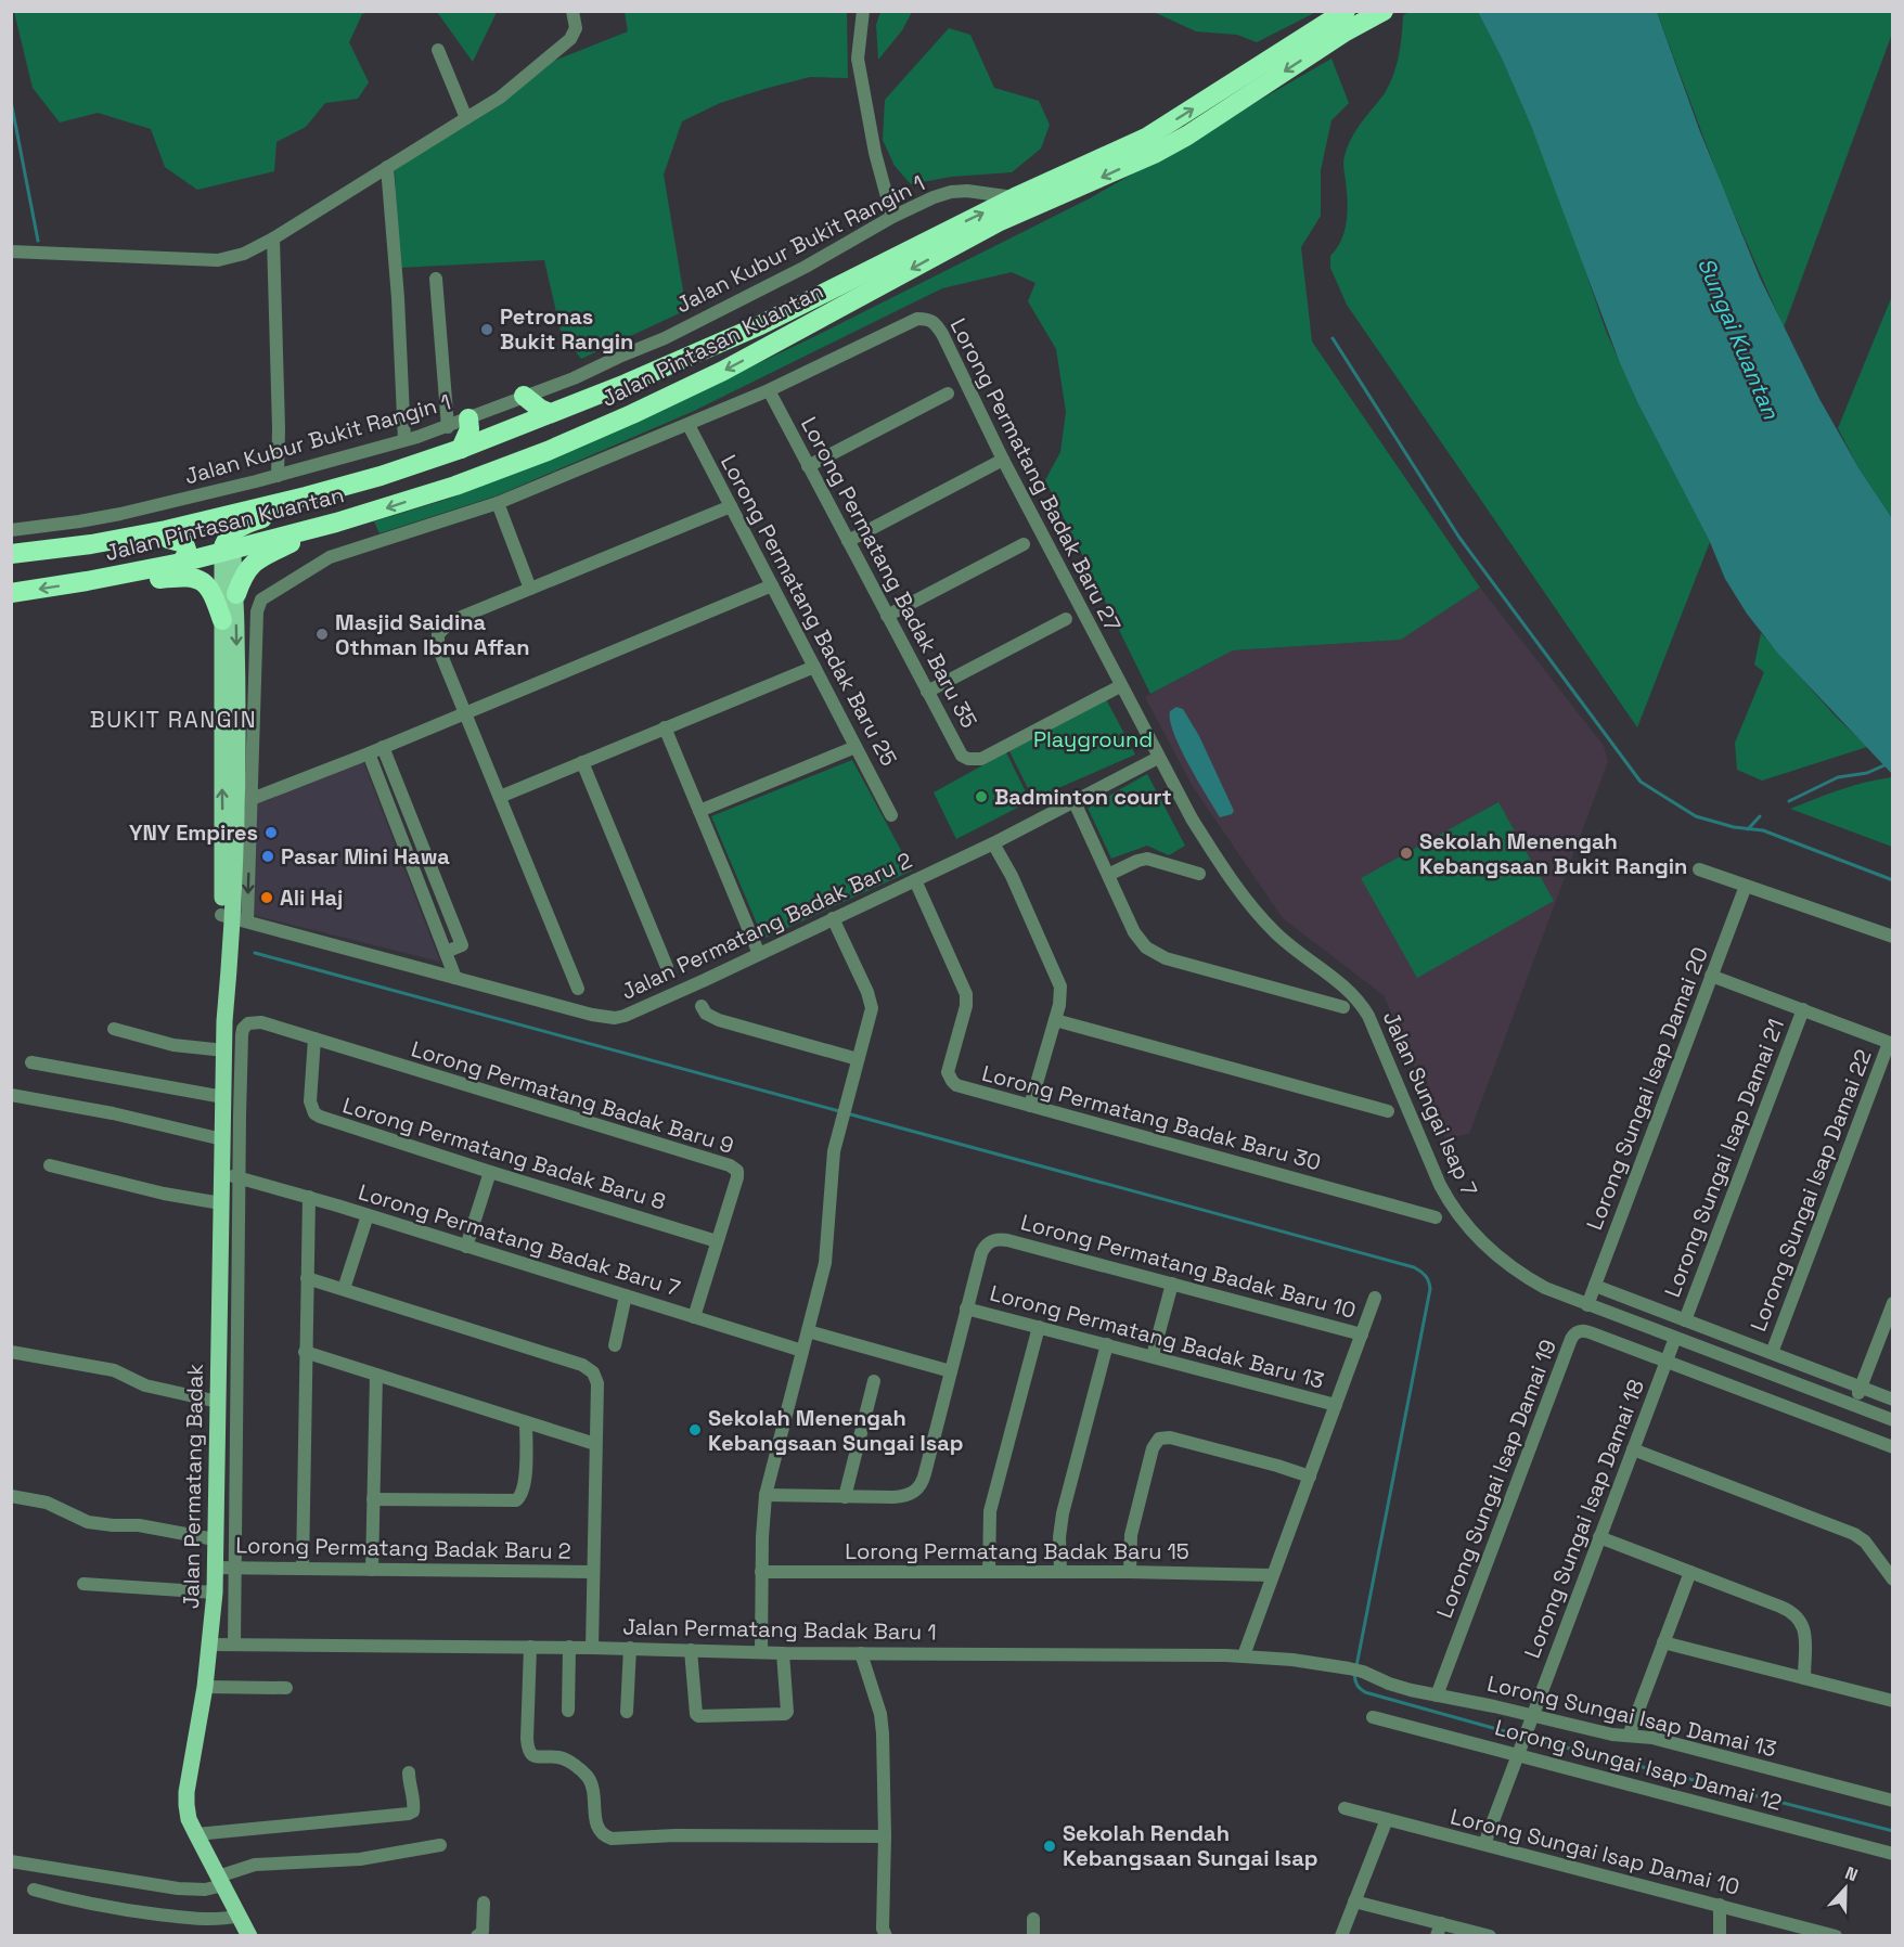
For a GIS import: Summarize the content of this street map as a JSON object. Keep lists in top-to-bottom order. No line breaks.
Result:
{"streets":{"highway":["Jalan Pintasan Kuantan"],"main road":["Jalan Permatang Badak"],"street":["Jalan Kubur Bukit Rangin 1","Lorong Permatang Badak Baru 27","Lorong Permatang Badak Baru 35","Lorong Permatang Badak Baru 25","Jalan Permatang Badak Baru 2","Lorong Sungai Isap Damai 20","Lorong Permatang Badak Baru 9","Jalan Sungai Isap 7","Lorong Permatang Badak Baru 30","Lorong Permatang Badak Baru 8","Lorong Sungai Isap Damai 21","Lorong Sungai Isap Damai 22","Lorong Permatang Badak Baru 7","Lorong Permatang Badak Baru 10","Lorong Permatang Badak Baru 13","Lorong Sungai Isap Damai 19","Lorong Sungai Isap Damai 18","Lorong Permatang Badak Baru 2","Lorong Permatang Badak Baru 15","Jalan Permatang Badak Baru 1","Lorong Sungai Isap Damai 13","Lorong Sungai Isap Damai 12","Lorong Sungai Isap Damai 10"]},"crossings":[["Jalan Kubur Bukit Rangin 1","Jalan Pintasan Kuantan"],["Jalan Pintasan Kuantan","Jalan Permatang Badak"],["Lorong Permatang Badak Baru 27","Lorong Permatang Badak Baru 35"],["Lorong Permatang Badak Baru 27","Lorong Permatang Badak Baru 25"],["Lorong Permatang Badak Baru 27","Jalan Permatang Badak Baru 2"],["Lorong Permatang Badak Baru 27","Jalan Sungai Isap 7"],["Lorong Permatang Badak Baru 27","Jalan Permatang Badak"],["Jalan Permatang Badak Baru 2","Jalan Sungai Isap 7"],["Jalan Permatang Badak Baru 2","Lorong Permatang Badak Baru 30"],["Jalan Permatang Badak Baru 2","Jalan Permatang Badak"],["Lorong Sungai Isap Damai 20","Jalan Sungai Isap 7"],["Lorong Permatang Badak Baru 9","Lorong Permatang Badak Baru 8"],["Lorong Permatang Badak Baru 9","Lorong Permatang Badak Baru 7"],["Jalan Sungai Isap 7","Lorong Sungai Isap Damai 18"],["Lorong Permatang Badak Baru 7","Jalan Permatang Badak"],["Lorong Permatang Badak Baru 10","Lorong Permatang Badak Baru 13"],["Lorong Sungai Isap Damai 19","Lorong Sungai Isap Damai 18"],["Lorong Sungai Isap Damai 19","Lorong Sungai Isap Damai 13"],["Jalan Permatang Badak","Lorong Permatang Badak Baru 2"],["Jalan Permatang Badak","Jalan Permatang Badak Baru 1"],["Lorong Sungai Isap Damai 18","Lorong Sungai Isap Damai 13"],["Lorong Sungai Isap Damai 18","Lorong Sungai Isap Damai 12"],["Lorong Sungai Isap Damai 18","Lorong Sungai Isap Damai 10"],["Jalan Permatang Badak Baru 1","Lorong Sungai Isap Damai 13"]],"districts":["BUKIT RANGIN"],"water":["Sungai Kuantan"],"parks":["Playground"],"places":["Petronas Bukit Rangin","Masjid Saidina Othman Ibnu Affan","Badminton court","YNY Empires","Sekolah Menengah Kebangsaan Bukit Rangin","Pasar Mini Hawa","Ali Haj","Sekolah Menengah Kebangsaan Sungai Isap","Sekolah Rendah Kebangsaan Sungai Isap"],"north":"top"}
